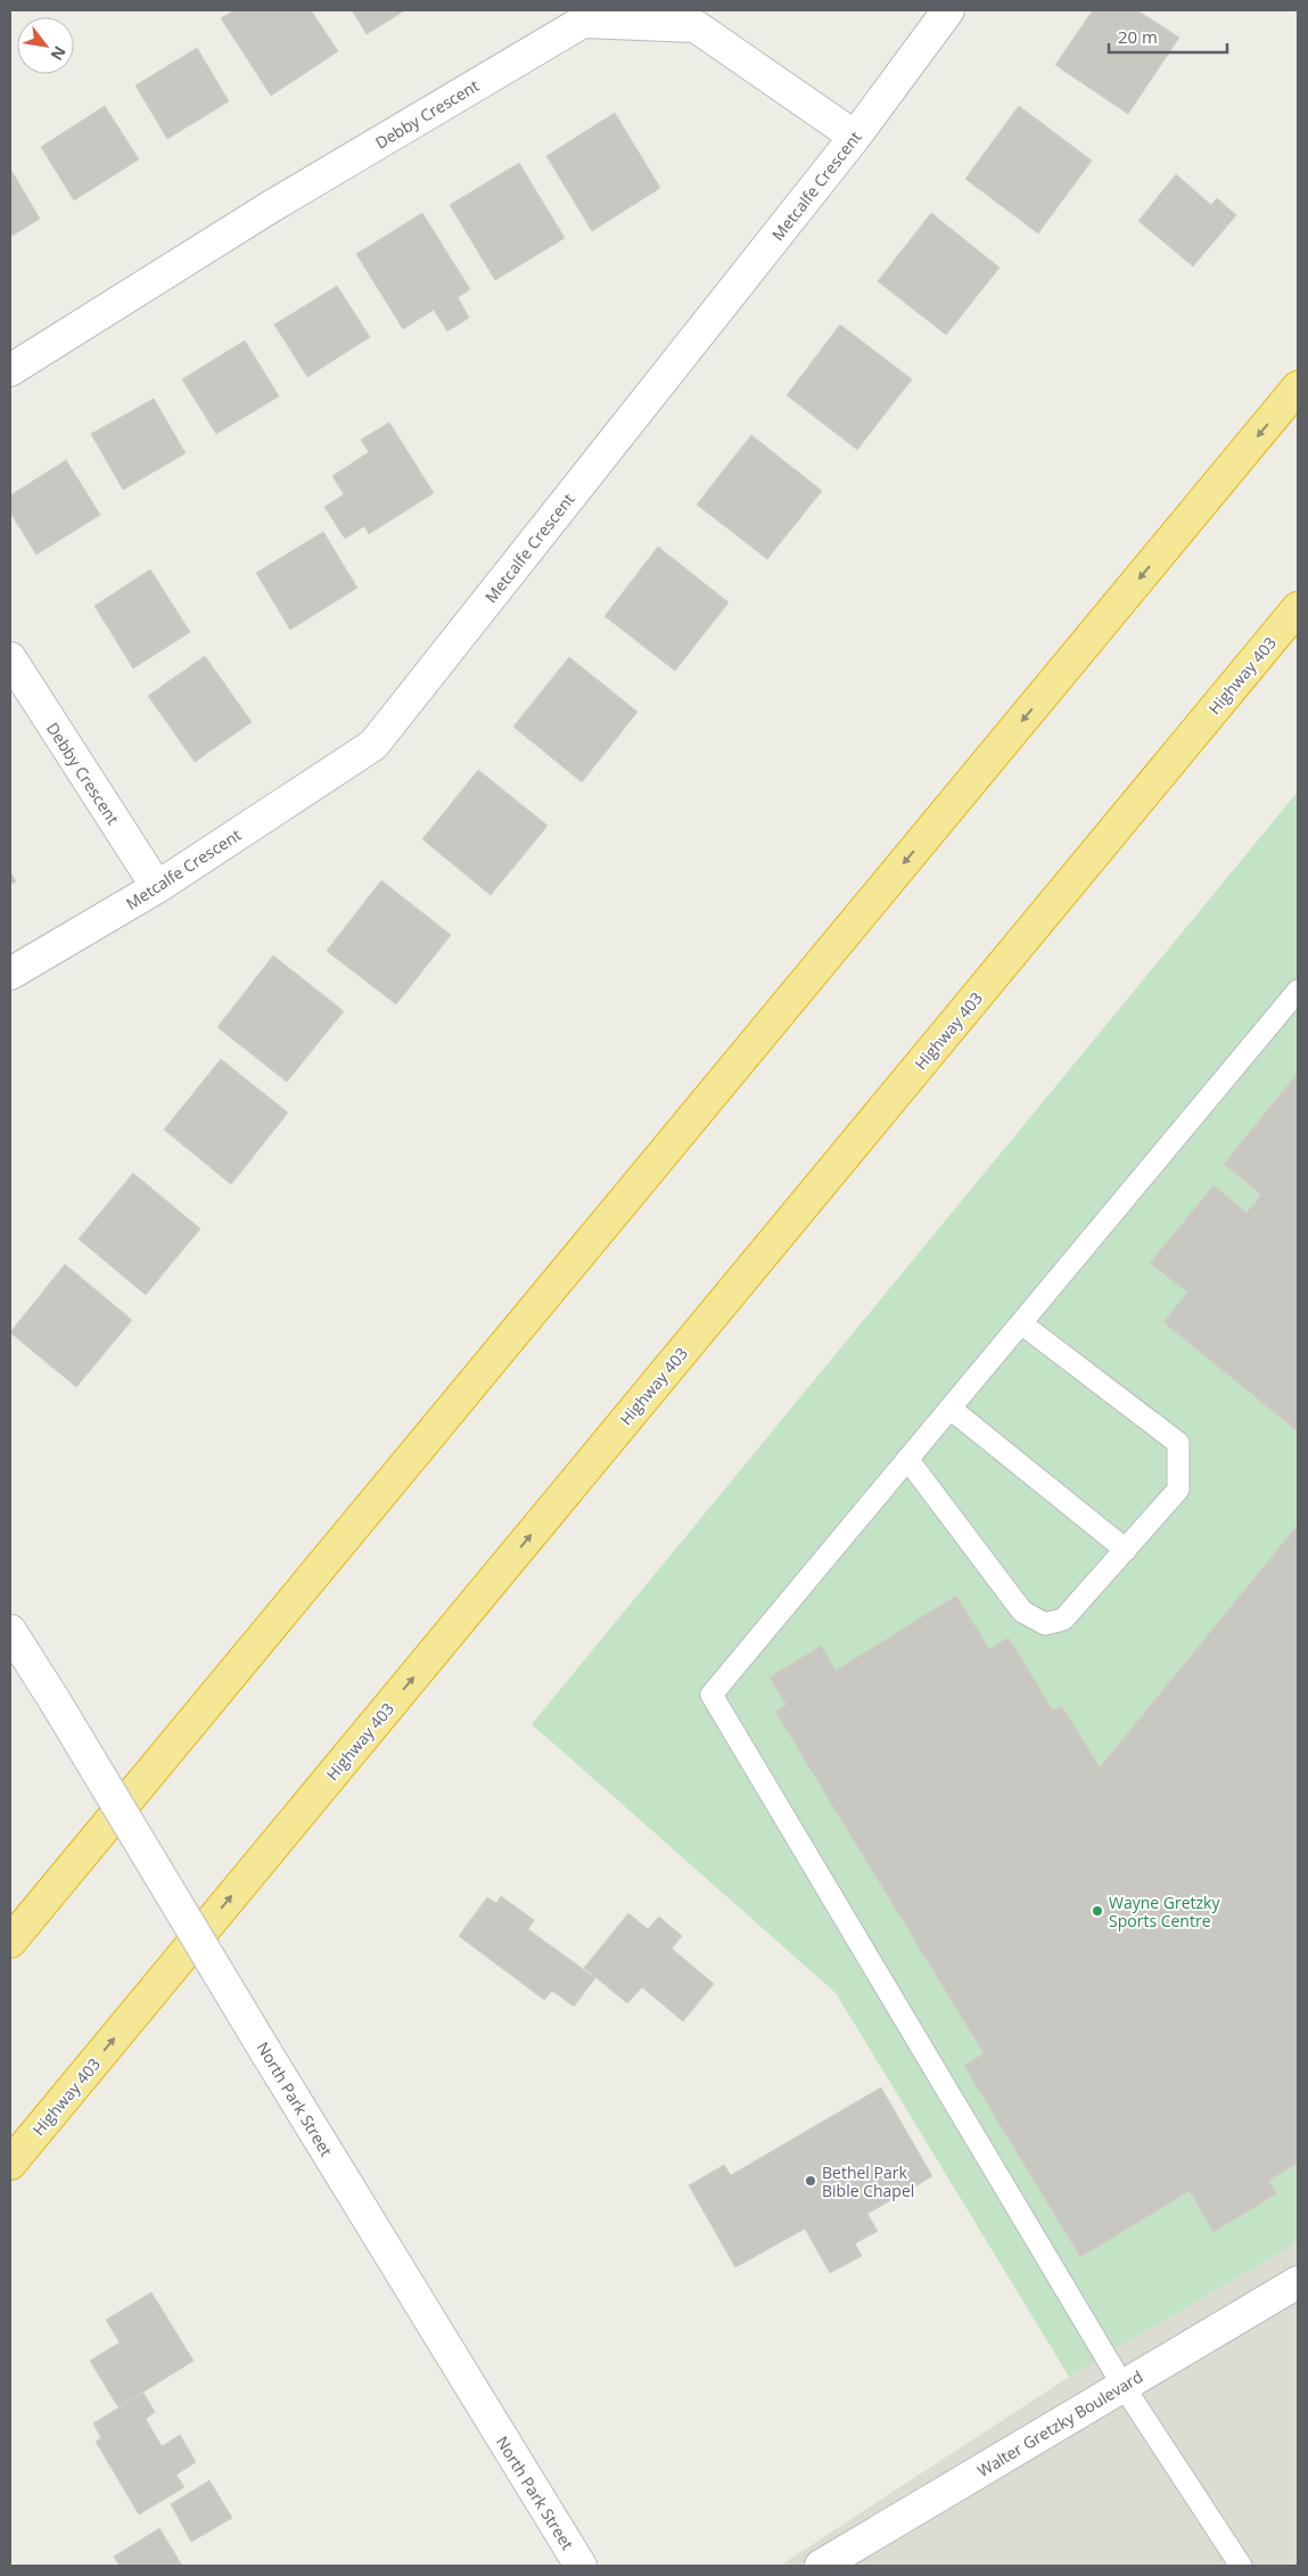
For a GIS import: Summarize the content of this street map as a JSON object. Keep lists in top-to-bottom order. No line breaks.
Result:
{"streets":{"highway":["Highway 403"],"street":["Debby Crescent","Metcalfe Crescent","North Park Street","Walter Gretzky Boulevard"]},"crossings":[["Debby Crescent","Metcalfe Crescent"]],"places":["Wayne Gretzky Sports Centre","Bethel Park Bible Chapel"],"scale_bar":"20 m","north":"bottom right"}
